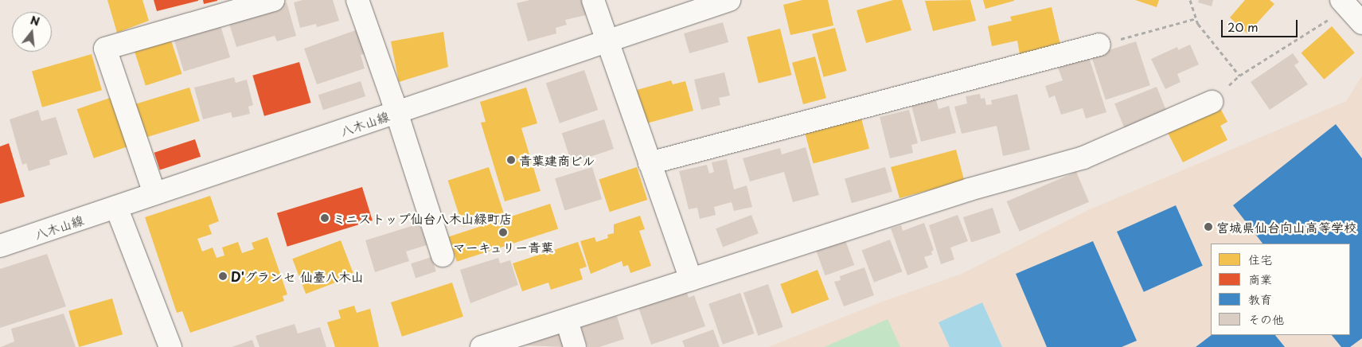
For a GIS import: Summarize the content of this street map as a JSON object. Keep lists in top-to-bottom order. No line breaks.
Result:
{"streets":{"street":["八木山線"]},"places":["青葉建商ビル","ミニストップ仙台八木山緑町店","宮城県仙台向山高等学校","マーキュリー青葉","D'グランセ 仙臺八木山"],"legend":["住宅","商業","教育","その他"],"scale_bar":"20 m","north":"top"}
